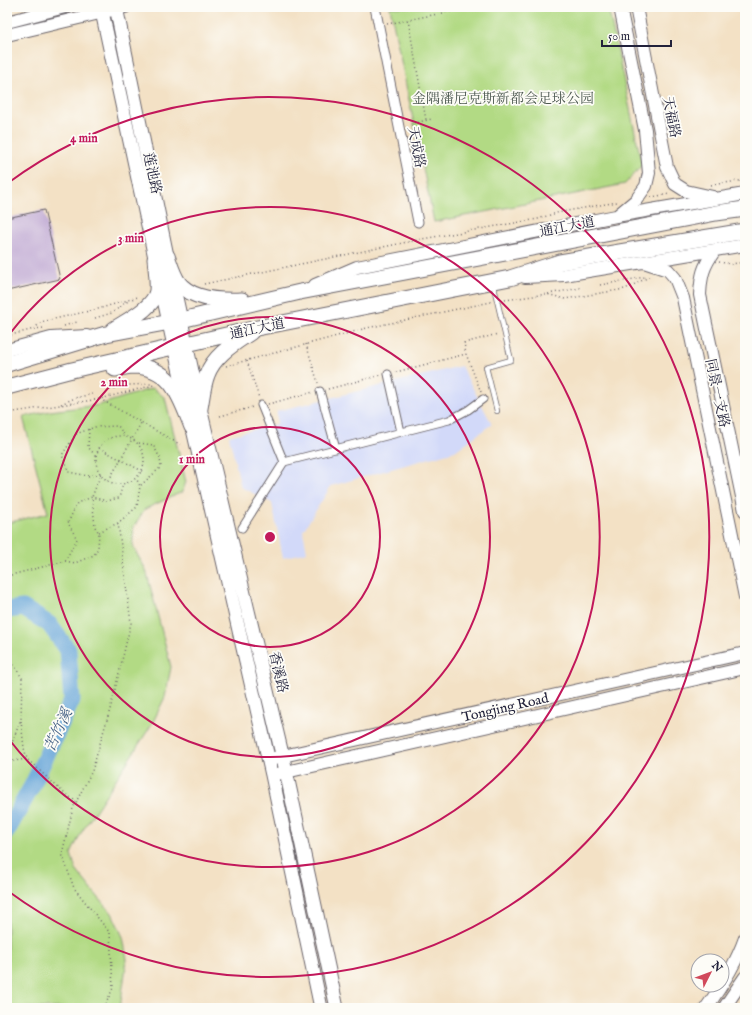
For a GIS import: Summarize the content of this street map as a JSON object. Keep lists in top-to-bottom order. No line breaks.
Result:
{"streets":{"main road":["莲池路","通江大道","香溪路"],"street":["天福路","天成路","同景一支路","Tongjing Road"]},"crossings":[["天福路","通江大道"],["莲池路","通江大道"],["莲池路","香溪路"],["通江大道","同景一支路"],["通江大道","香溪路"],["香溪路","Tongjing Road"]],"water":["苦竹溪"],"parks":["金隅潘尼克斯新都会足球公园"],"scale_bar":"50 m","north":"top right","rings":["4 min","3 min","2 min","1 min"]}
